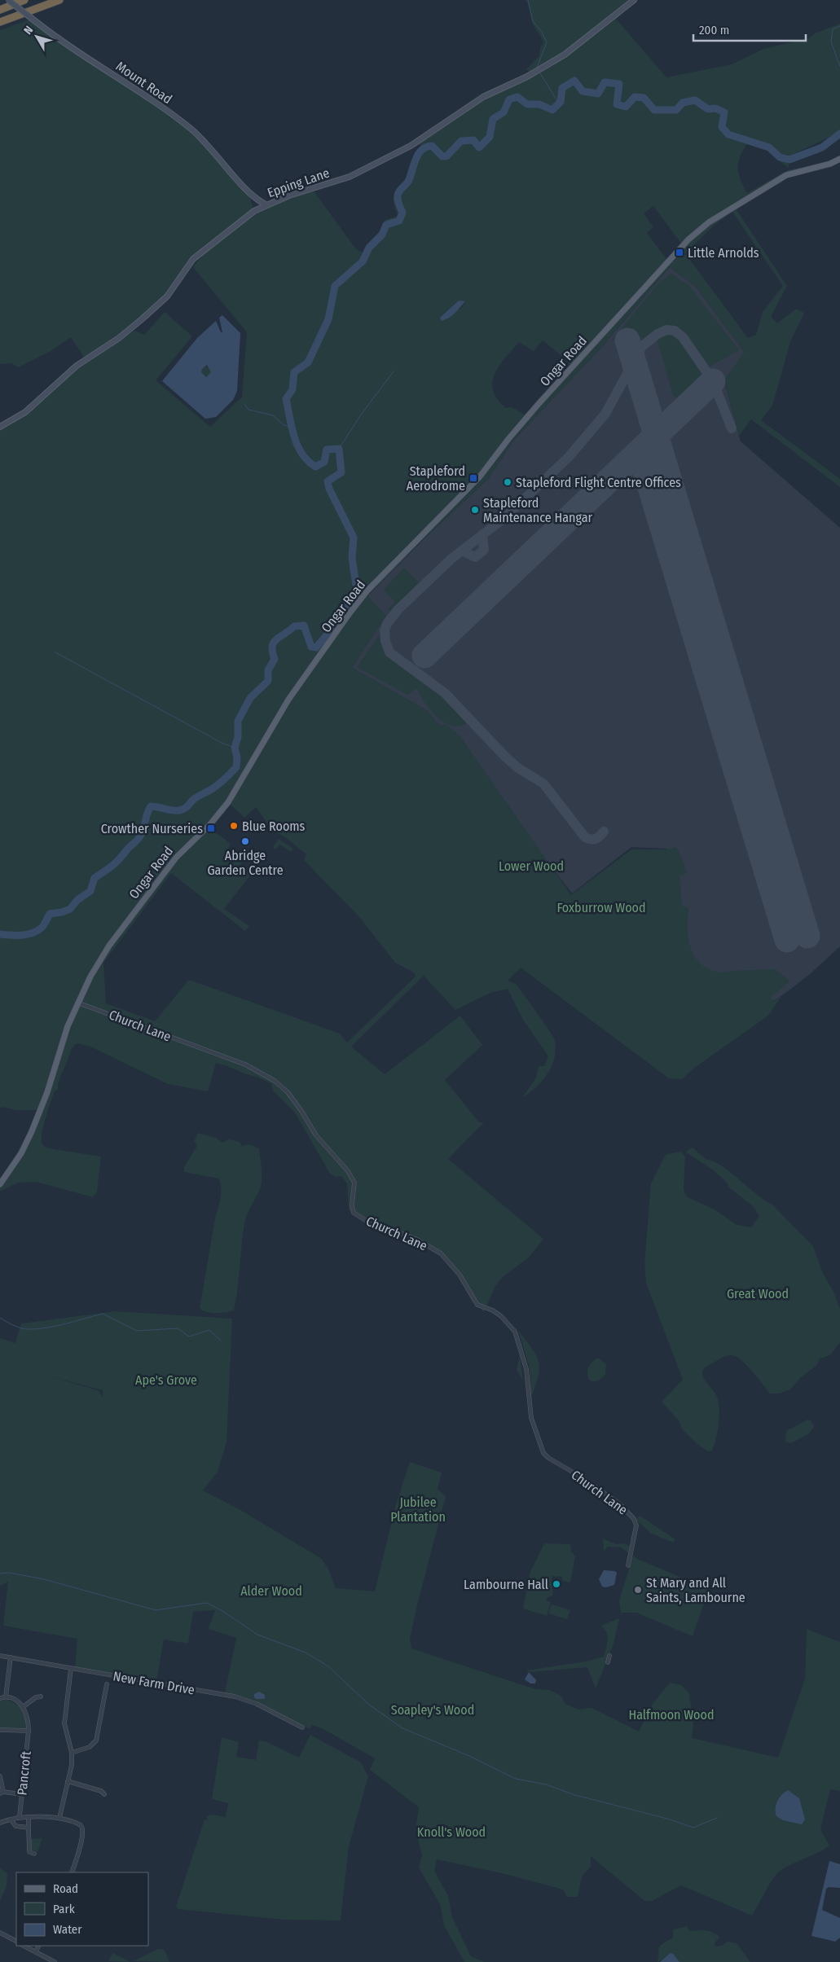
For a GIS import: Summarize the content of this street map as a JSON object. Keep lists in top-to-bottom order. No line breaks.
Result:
{"streets":{"main road":["Ongar Road"],"street":["Mount Road","Epping Lane","Church Lane","New Farm Drive","Pancroft"]},"crossings":[["Mount Road","Epping Lane"],["Ongar Road","Church Lane"]],"parks":["Lower Wood","Foxburrow Wood","Great Wood","Ape's Grove","Jubilee Plantation","Alder Wood","Soapley's Wood","Halfmoon Wood","Knoll's Wood"],"places":{"transit":["Little Arnolds","Stapleford Aerodrome","Crowther Nurseries"],"other":["Stapleford Flight Centre Offices","Stapleford Maintenance Hangar","Blue Rooms","Abridge Garden Centre","Lambourne Hall","St Mary and All Saints, Lambourne"]},"legend":["Road","Park","Water"],"scale_bar":"200 m","north":"top left"}
